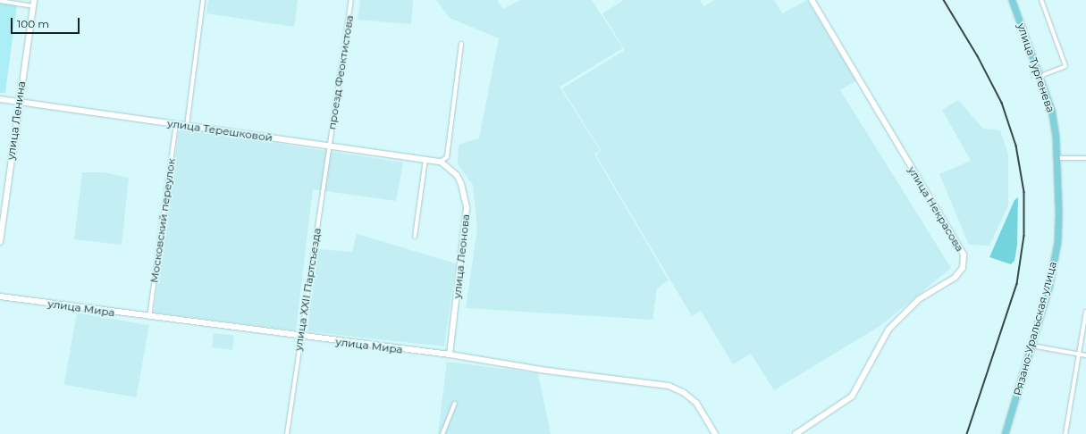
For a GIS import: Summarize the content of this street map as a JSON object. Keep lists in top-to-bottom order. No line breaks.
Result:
{"streets":{"main road":["улица Тургенева","Рязано-Уральская улица"],"street":["проезд Феоктистова","улица Ленина","улица Терешковой","улица Некрасова","Московский переулок","улица Леонова","улица XXII Партсъезда","улица Мира"]},"crossings":[["улица Тургенева","Рязано-Уральская улица"],["проезд Феоктистова","улица Терешковой"],["проезд Феоктистова","улица XXII Партсъезда"],["улица Ленина","улица Терешковой"],["улица Терешковой","Московский переулок"],["улица Терешковой","улица Леонова"],["улица Терешковой","улица XXII Партсъезда"],["Московский переулок","улица Мира"],["улица Леонова","улица Мира"],["улица XXII Партсъезда","улица Мира"]],"scale_bar":"100 m"}
